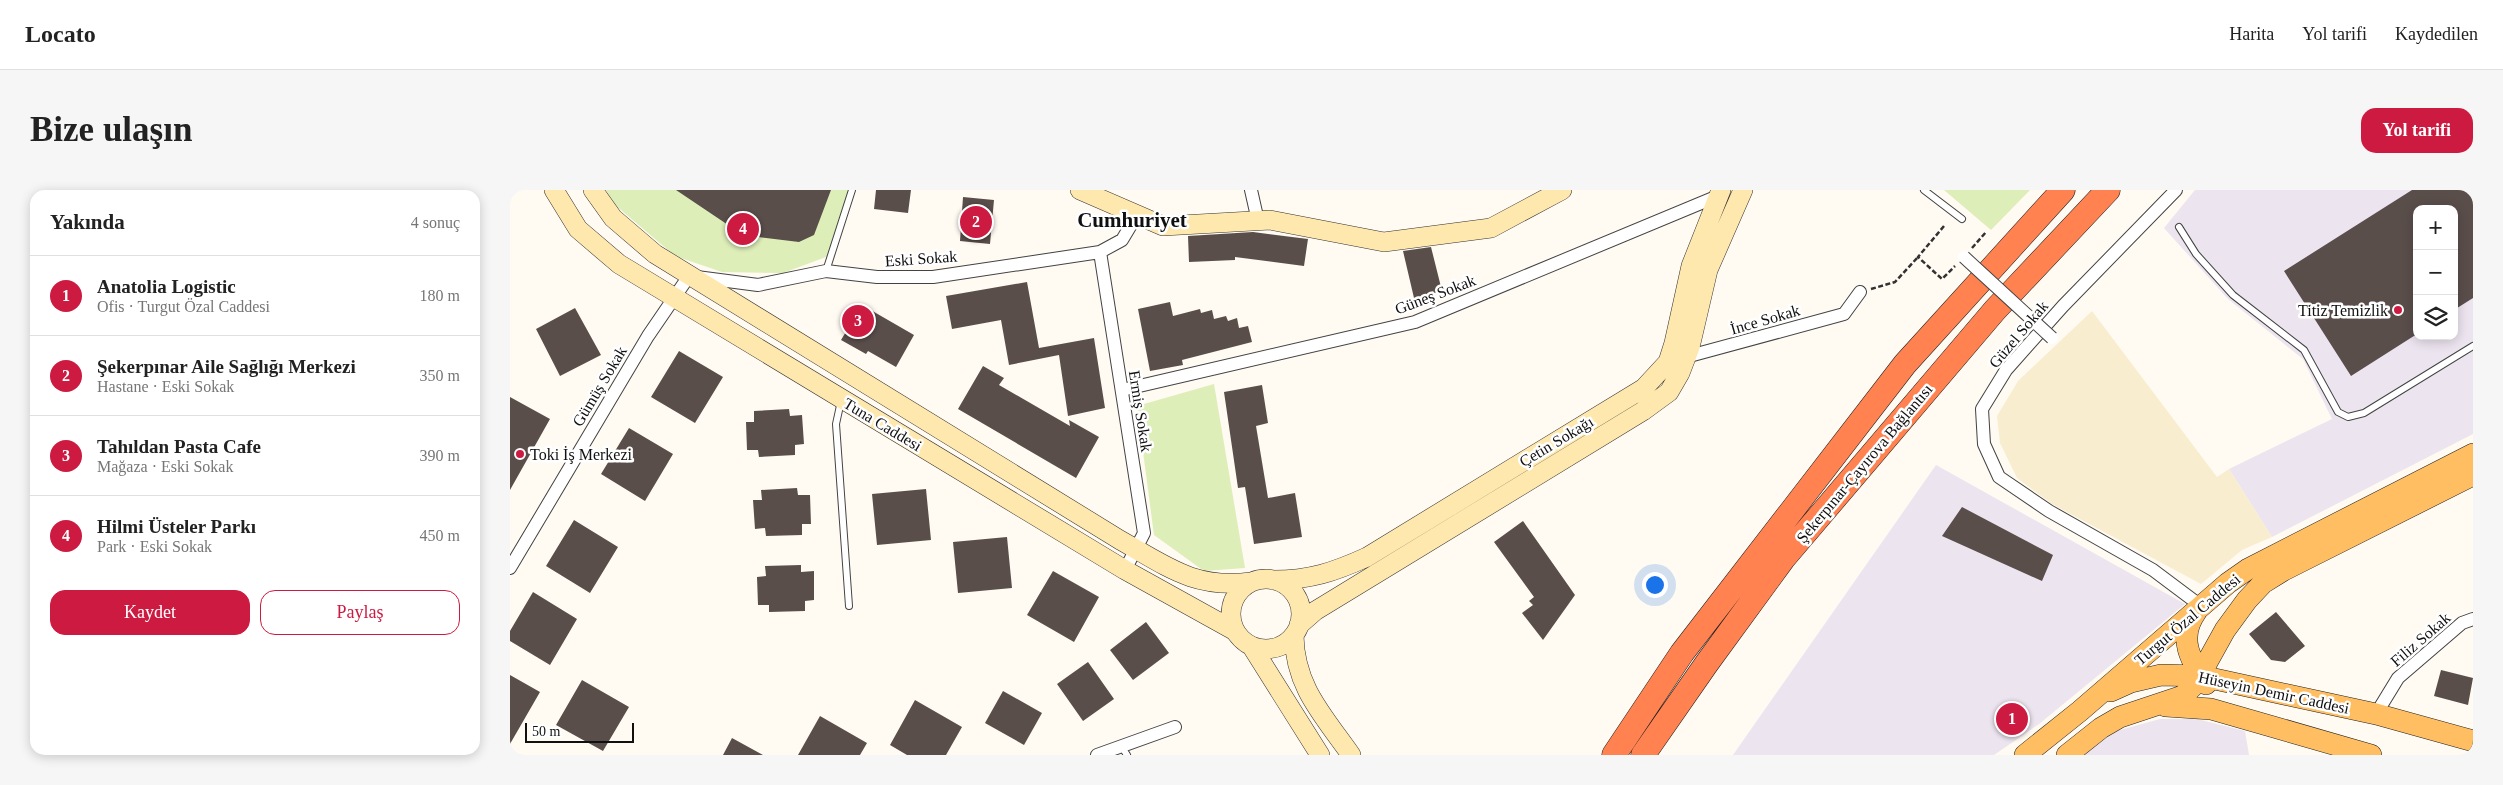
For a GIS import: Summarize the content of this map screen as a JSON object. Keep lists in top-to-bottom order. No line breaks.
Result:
{"streets":{"highway":["Şekerpınar-Çayırova Bağlantısı"],"main road":["Turgut Özal Caddesi","Hüseyin Demir Caddesi"],"street":["Eski Sokak","Güneş Sokak","İnce Sokak","Güzel Sokak","Gümüş Sokak","Ermiş Sokak","Tuna Caddesi","Çetin Sokağı","Filiz Sokak"]},"crossings":[["Eski Sokak","Gümüş Sokak"],["Eski Sokak","Ermiş Sokak"],["Eski Sokak","Tuna Caddesi"],["Güneş Sokak","Ermiş Sokak"],["Güneş Sokak","Çetin Sokağı"],["İnce Sokak","Çetin Sokağı"],["Güzel Sokak","Turgut Özal Caddesi"],["Gümüş Sokak","Tuna Caddesi"],["Ermiş Sokak","Tuna Caddesi"],["Tuna Caddesi","Çetin Sokağı"],["Turgut Özal Caddesi","Hüseyin Demir Caddesi"],["Filiz Sokak","Hüseyin Demir Caddesi"]],"districts":["Cumhuriyet"],"places":["Titiz Temizlik","Toki İş Merkezi"],"scale_bar":"50 m","page":{"header":"Locato","nav":["Harita","Yol tarifi","Kaydedilen"],"buttons":["Yol tarifi",["Kaydet","Paylaş"]],"title":"Bize ulaşın","heading":["Yakında","4 sonuç"],"pins":["2","4","3","1"],"map_buttons":["+","−"],"list":[{"mark":"1","name":"Anatolia Logistic","note":"Ofis · Turgut Özal Caddesi","value":"180 m"},{"mark":"2","name":"Şekerpınar Aile Sağlığı Merkezi","note":"Hastane · Eski Sokak","value":"350 m"},{"mark":"3","name":"Tahıldan Pasta Cafe","note":"Mağaza · Eski Sokak","value":"390 m"},{"mark":"4","name":"Hilmi Üsteler Parkı","note":"Park · Eski Sokak","value":"450 m"}],"scale":"50 m"}}
